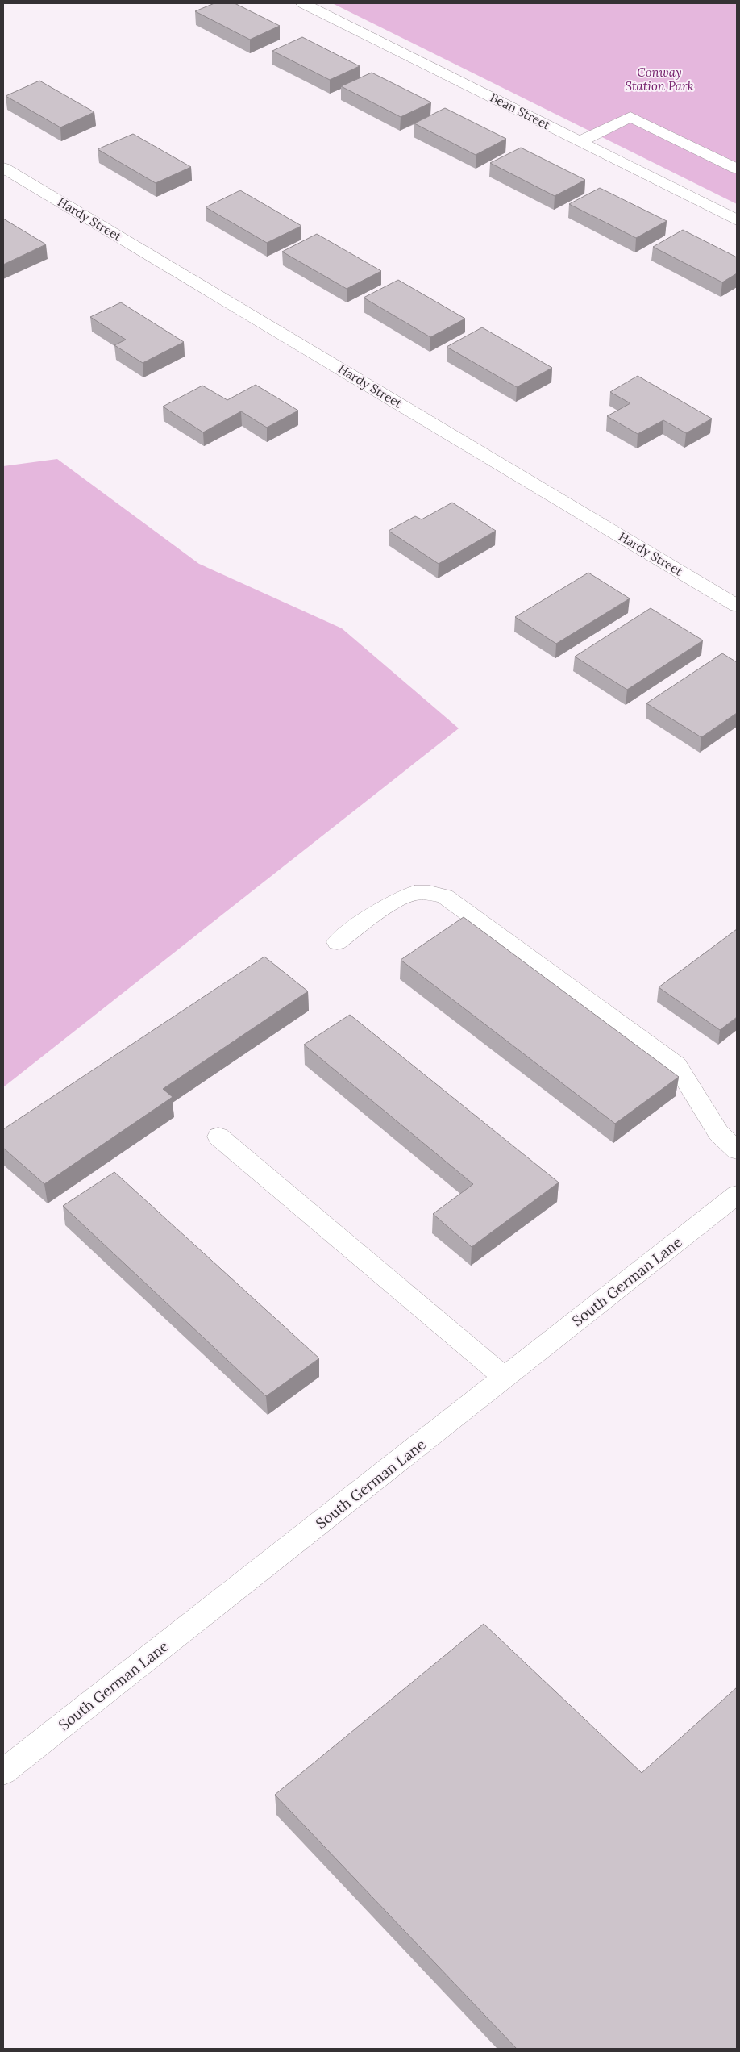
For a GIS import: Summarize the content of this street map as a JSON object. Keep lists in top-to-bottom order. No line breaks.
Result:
{"streets":{"street":["Bean Street","Hardy Street","South German Lane"]},"parks":["Conway Station Park"]}
